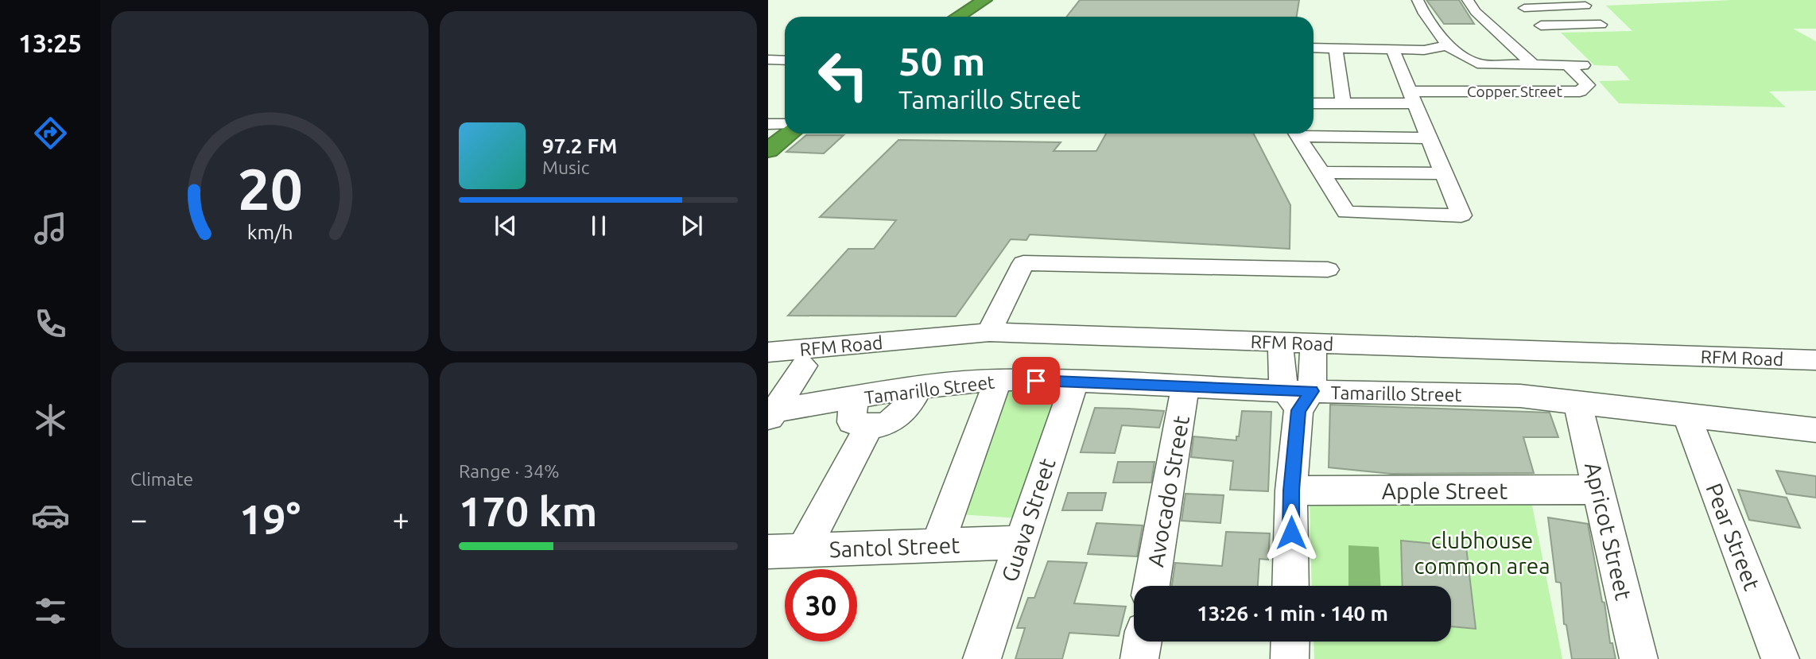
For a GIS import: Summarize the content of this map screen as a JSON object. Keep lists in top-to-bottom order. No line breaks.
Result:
{"streets":{"street":["Copper Street","RFM Road","Tamarillo Street","Apple Street","Avocado Street","Guava Street","Apricot Street","Pear Street","Santol Street"]},"crossings":[["Tamarillo Street","Avocado Street"],["Tamarillo Street","Guava Street"],["Tamarillo Street","Apricot Street"],["Tamarillo Street","Pear Street"],["Apple Street","Apricot Street"],["Guava Street","Santol Street"]],"parks":["clubhouse common area"],"page":{"tabs":"13:25","turn":["50 m","Tamarillo Street"],"song":["97.2 FM","Music"],"tile":["Climate",["Range · 34%","170 km"]],"heat":["−","19°","+"],"limit":"30","trip":"13:26 · 1 min · 140 m","gauge":["20","km/h"]}}
